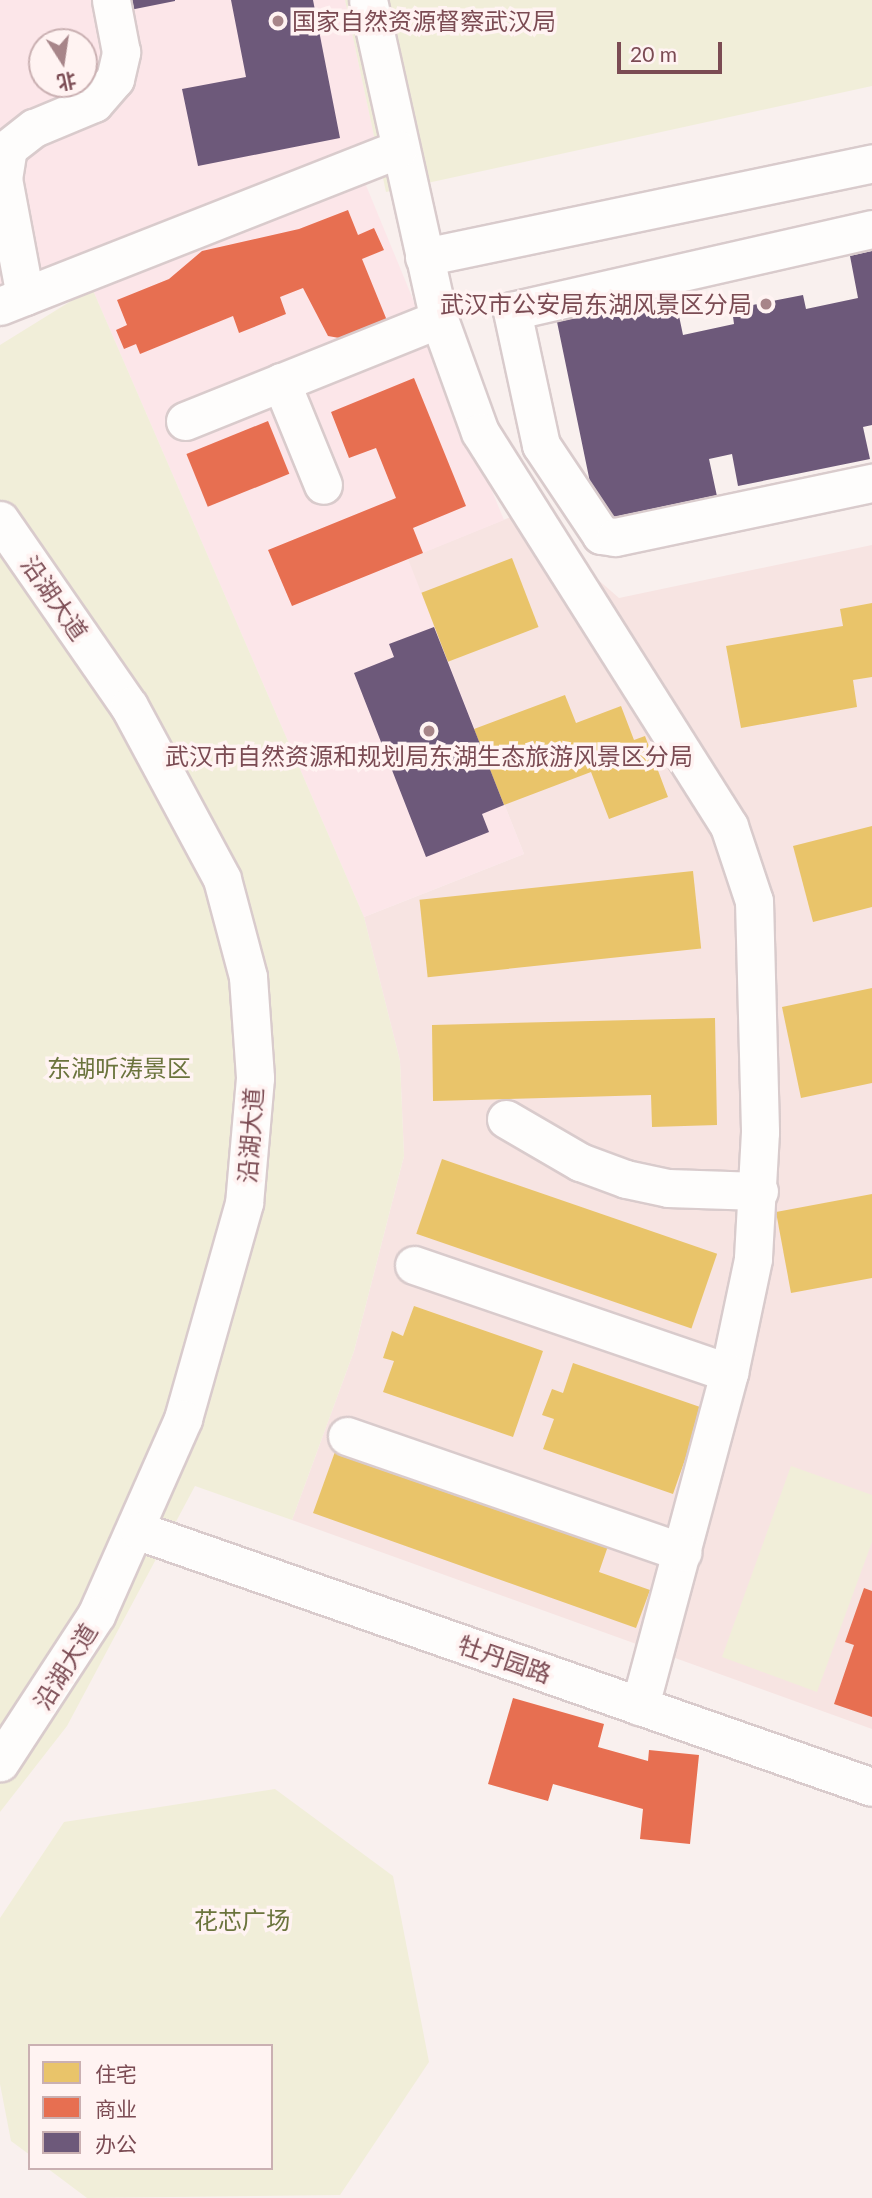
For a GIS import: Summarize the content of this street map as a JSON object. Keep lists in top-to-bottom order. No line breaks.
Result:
{"streets":{"street":["沿湖大道","牡丹园路"]},"crossings":[["沿湖大道","牡丹园路"]],"parks":["东湖听涛景区","花芯广场"],"places":["国家自然资源督察武汉局","武汉市公安局东湖风景区分局","武汉市自然资源和规划局东湖生态旅游风景区分局"],"legend":["住宅","商业","办公"],"scale_bar":"20 m","north":"bottom"}
